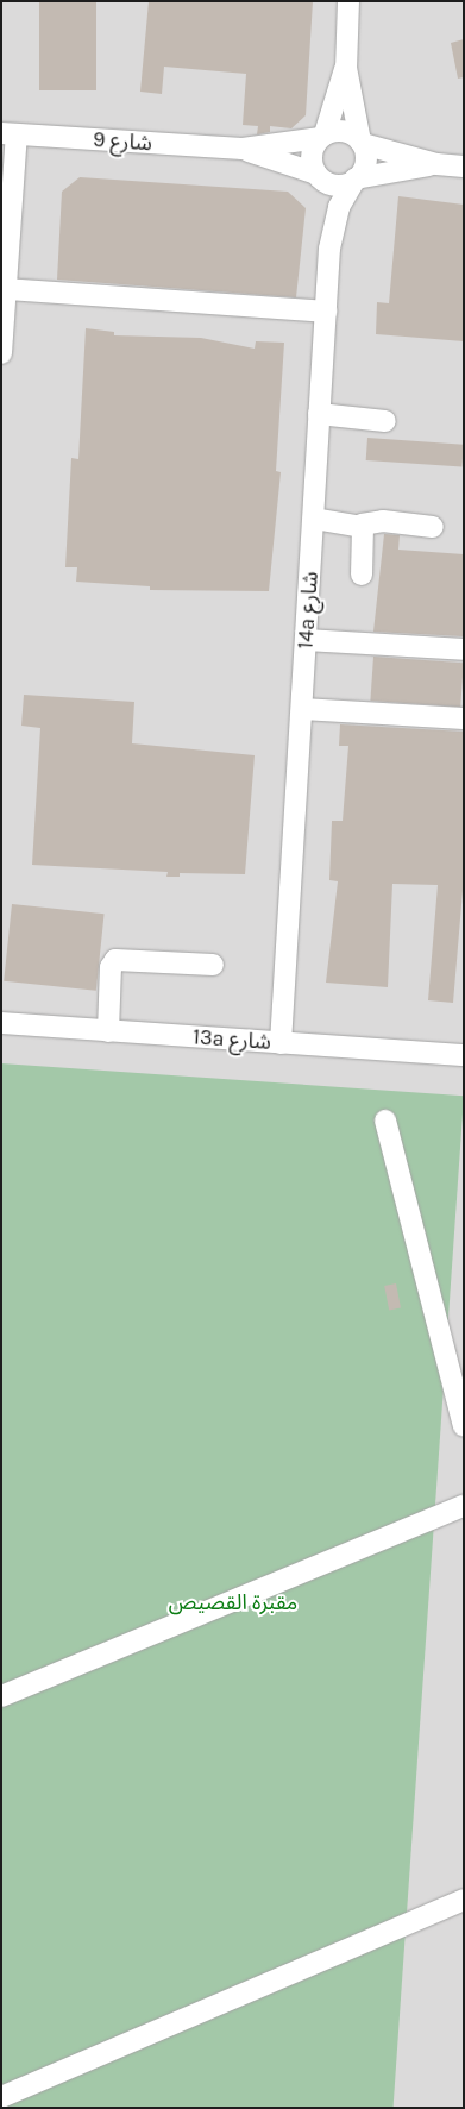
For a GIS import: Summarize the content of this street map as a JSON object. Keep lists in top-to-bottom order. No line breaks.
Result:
{"streets":{"street":["شارع 9","14a شارع","13a شارع"]},"crossings":[["شارع 9","14a شارع"],["14a شارع","13a شارع"]],"parks":["مقبرة القصيص"]}
